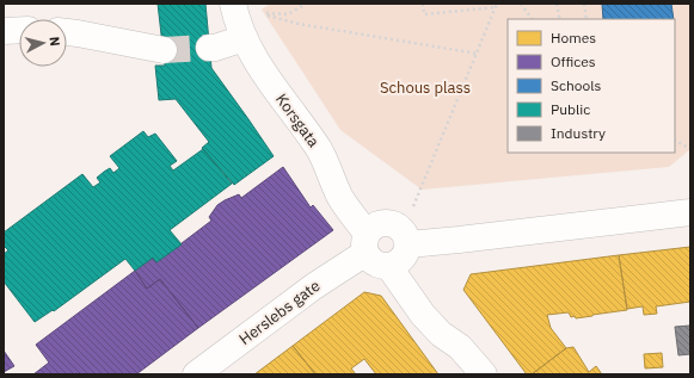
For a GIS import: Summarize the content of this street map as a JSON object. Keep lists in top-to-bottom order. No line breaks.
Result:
{"streets":{"main road":["Korsgata","Herslebs gate"]},"crossings":[["Korsgata","Herslebs gate"]],"parks":["Schous plass"],"legend":["Homes","Offices","Schools","Public","Industry"],"north":"right"}
